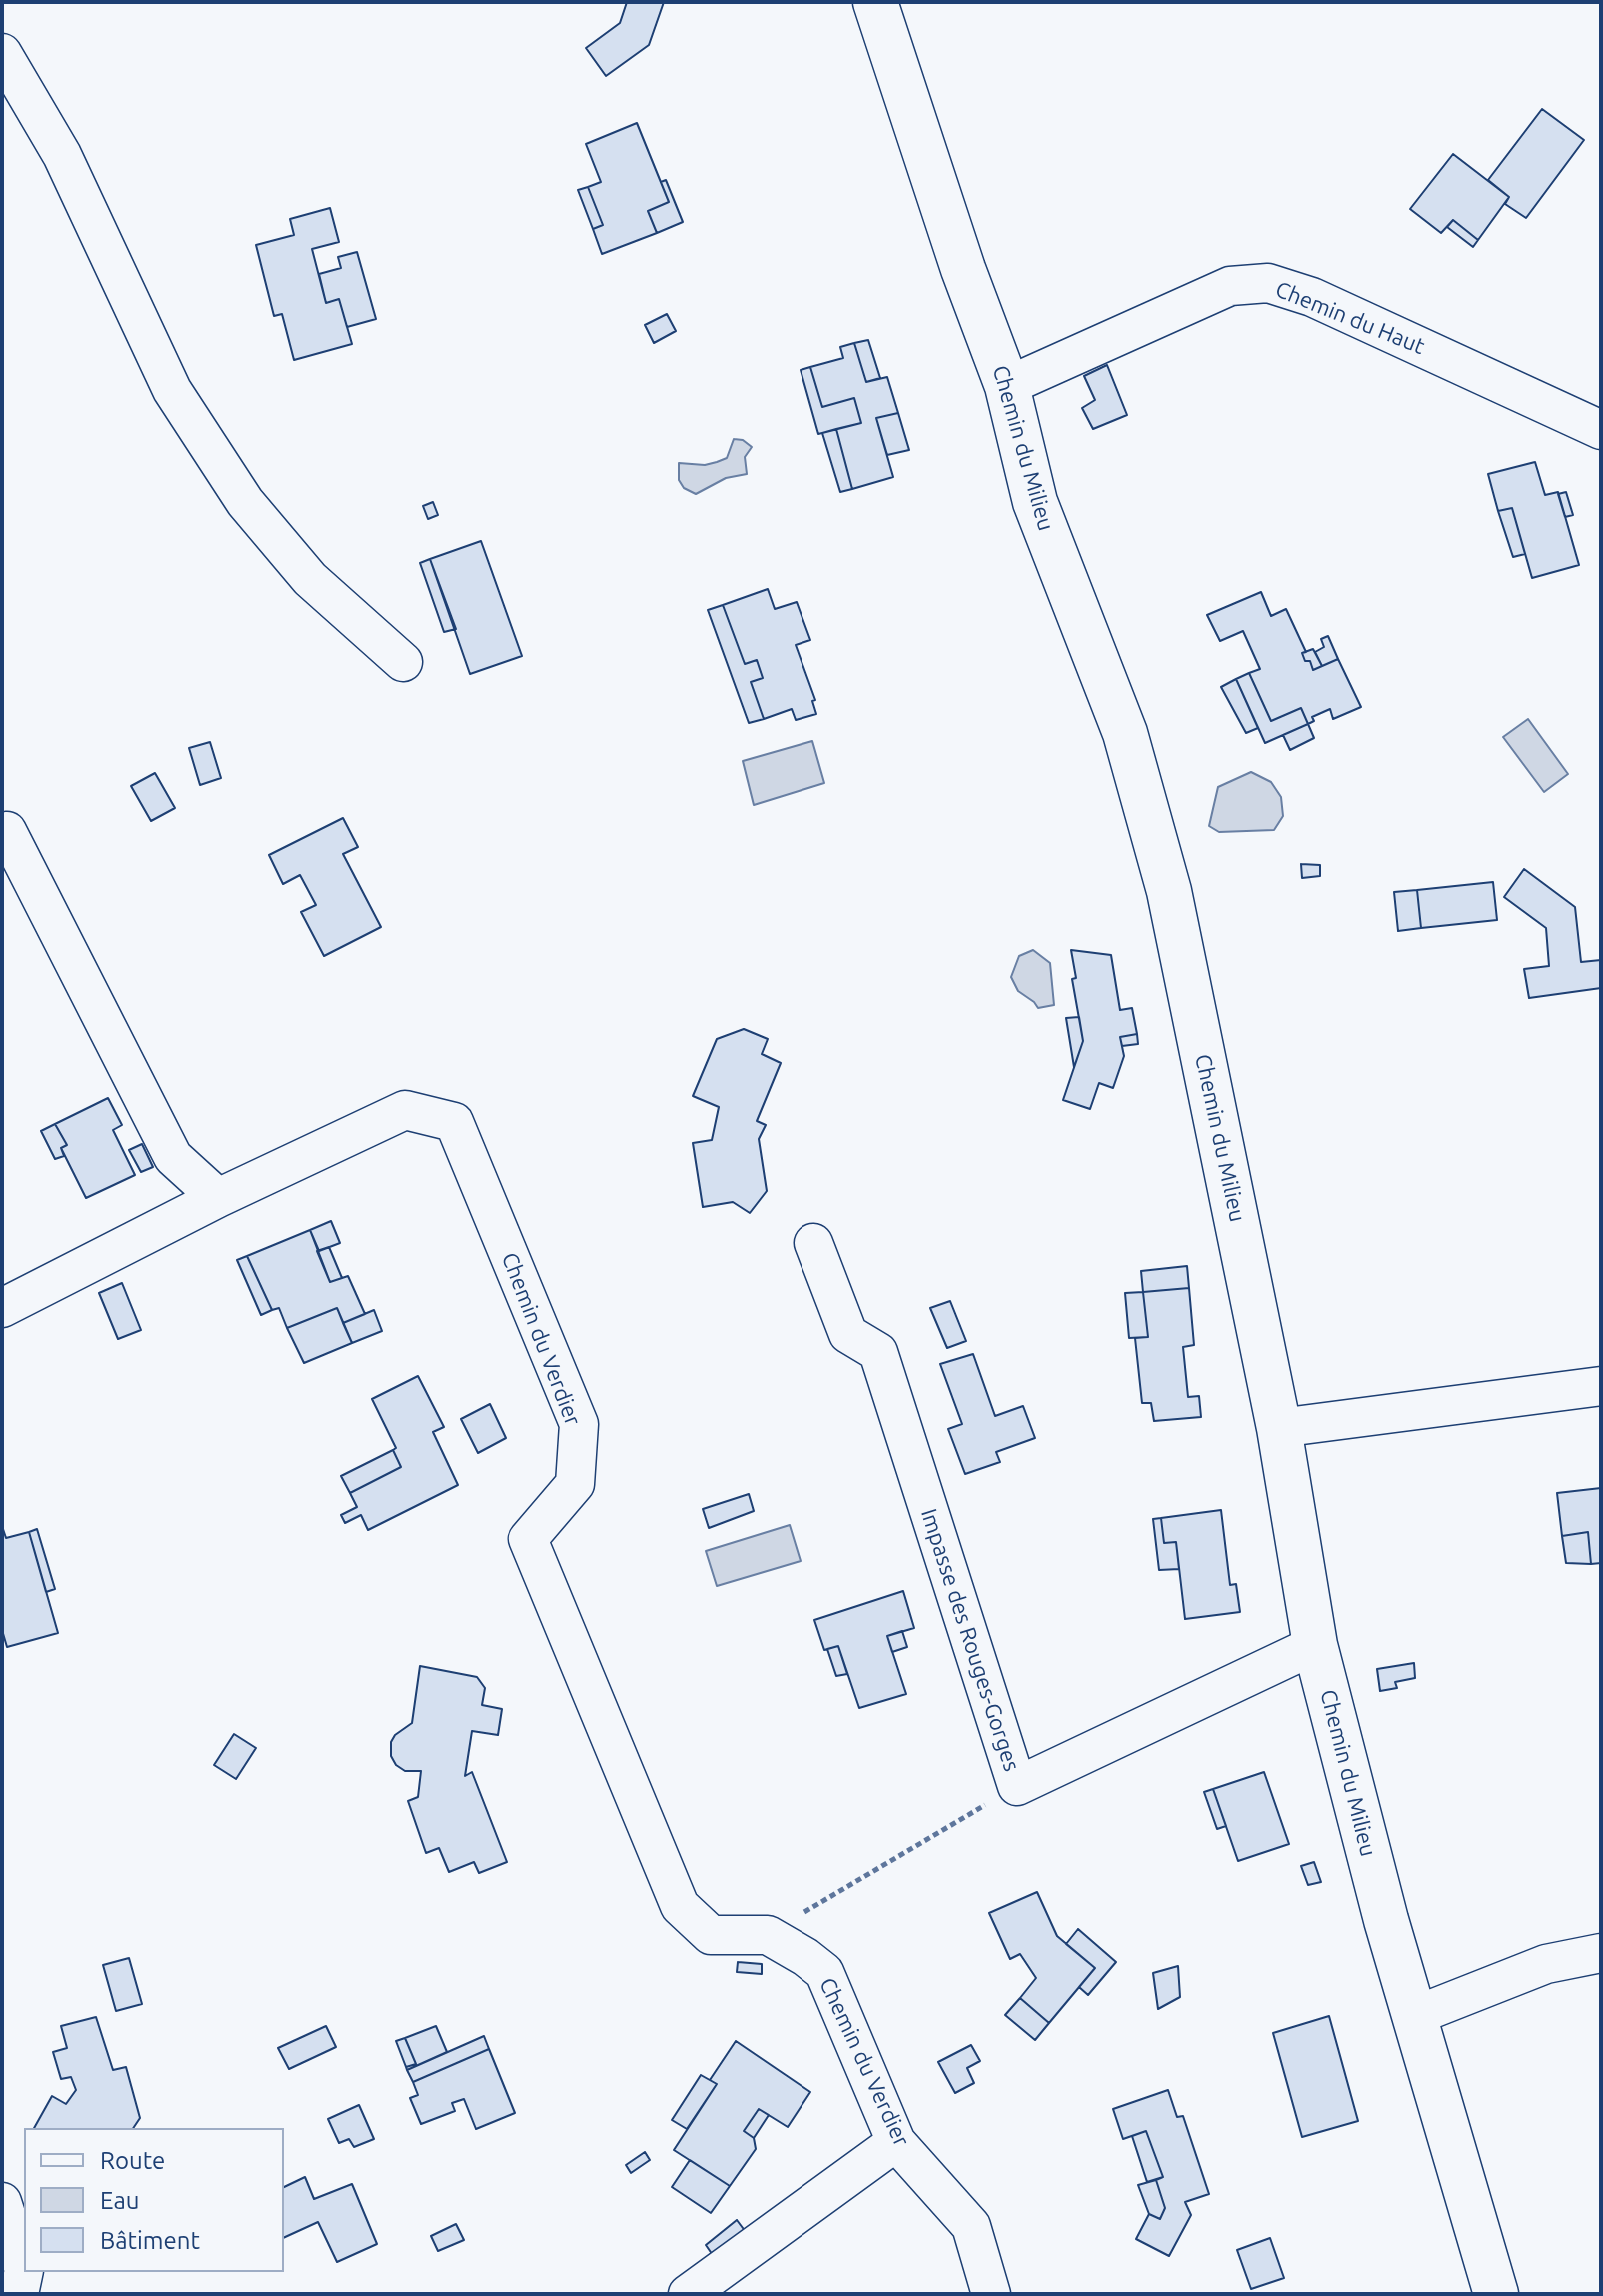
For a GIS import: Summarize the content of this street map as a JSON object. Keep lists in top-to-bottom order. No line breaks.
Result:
{"streets":{"street":["Chemin du Haut","Chemin du Milieu","Chemin du Verdier","Impasse des Rouges-Gorges"]},"crossings":[["Chemin du Haut","Chemin du Milieu"],["Chemin du Milieu","Impasse des Rouges-Gorges"]],"legend":["Route","Eau","Bâtiment"]}
